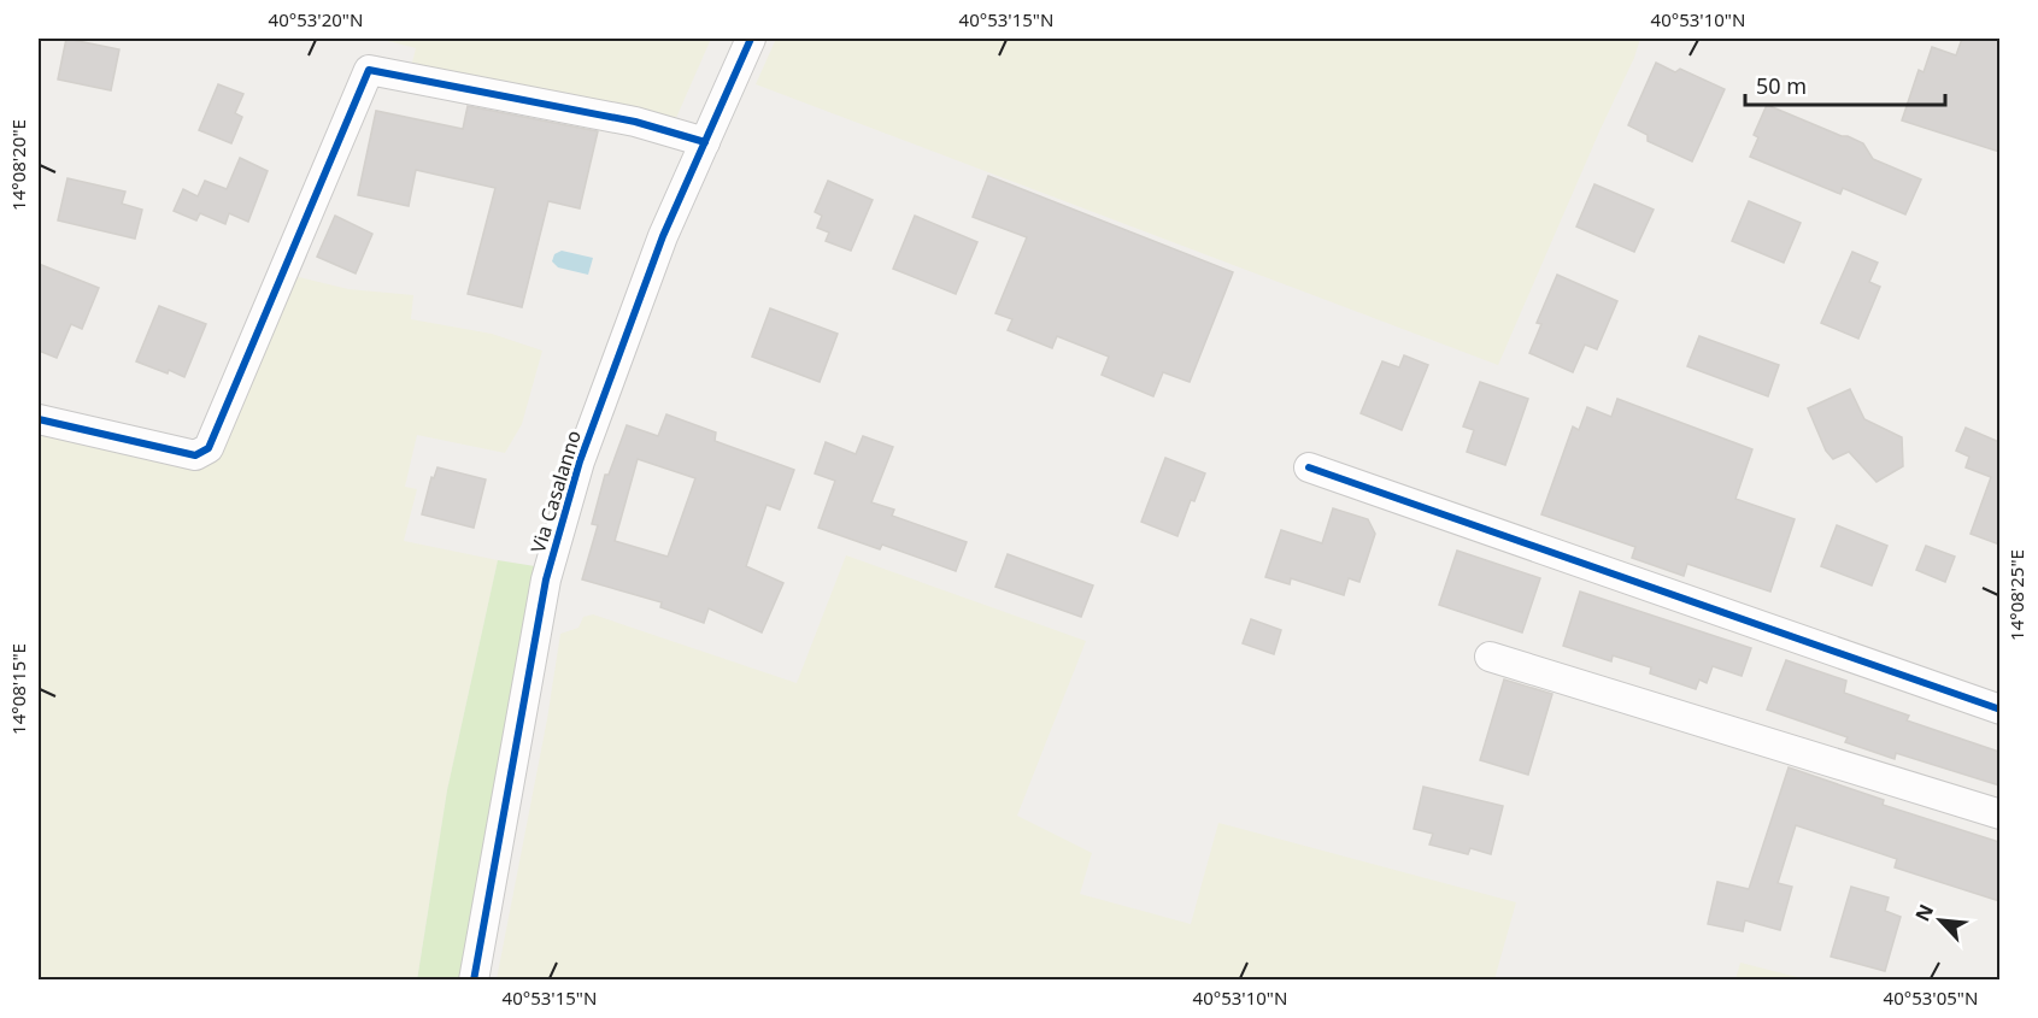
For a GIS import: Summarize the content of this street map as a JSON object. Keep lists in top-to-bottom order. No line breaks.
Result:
{"streets":{"street":["Via Casalanno"]},"scale_bar":"50 m","north":"top left","coordinates":["40°53'20\"N","40°53'15\"N","40°53'10\"N","14°08'20\"E","14°08'25\"E","14°08'15\"E","40°53'05\"N"]}
